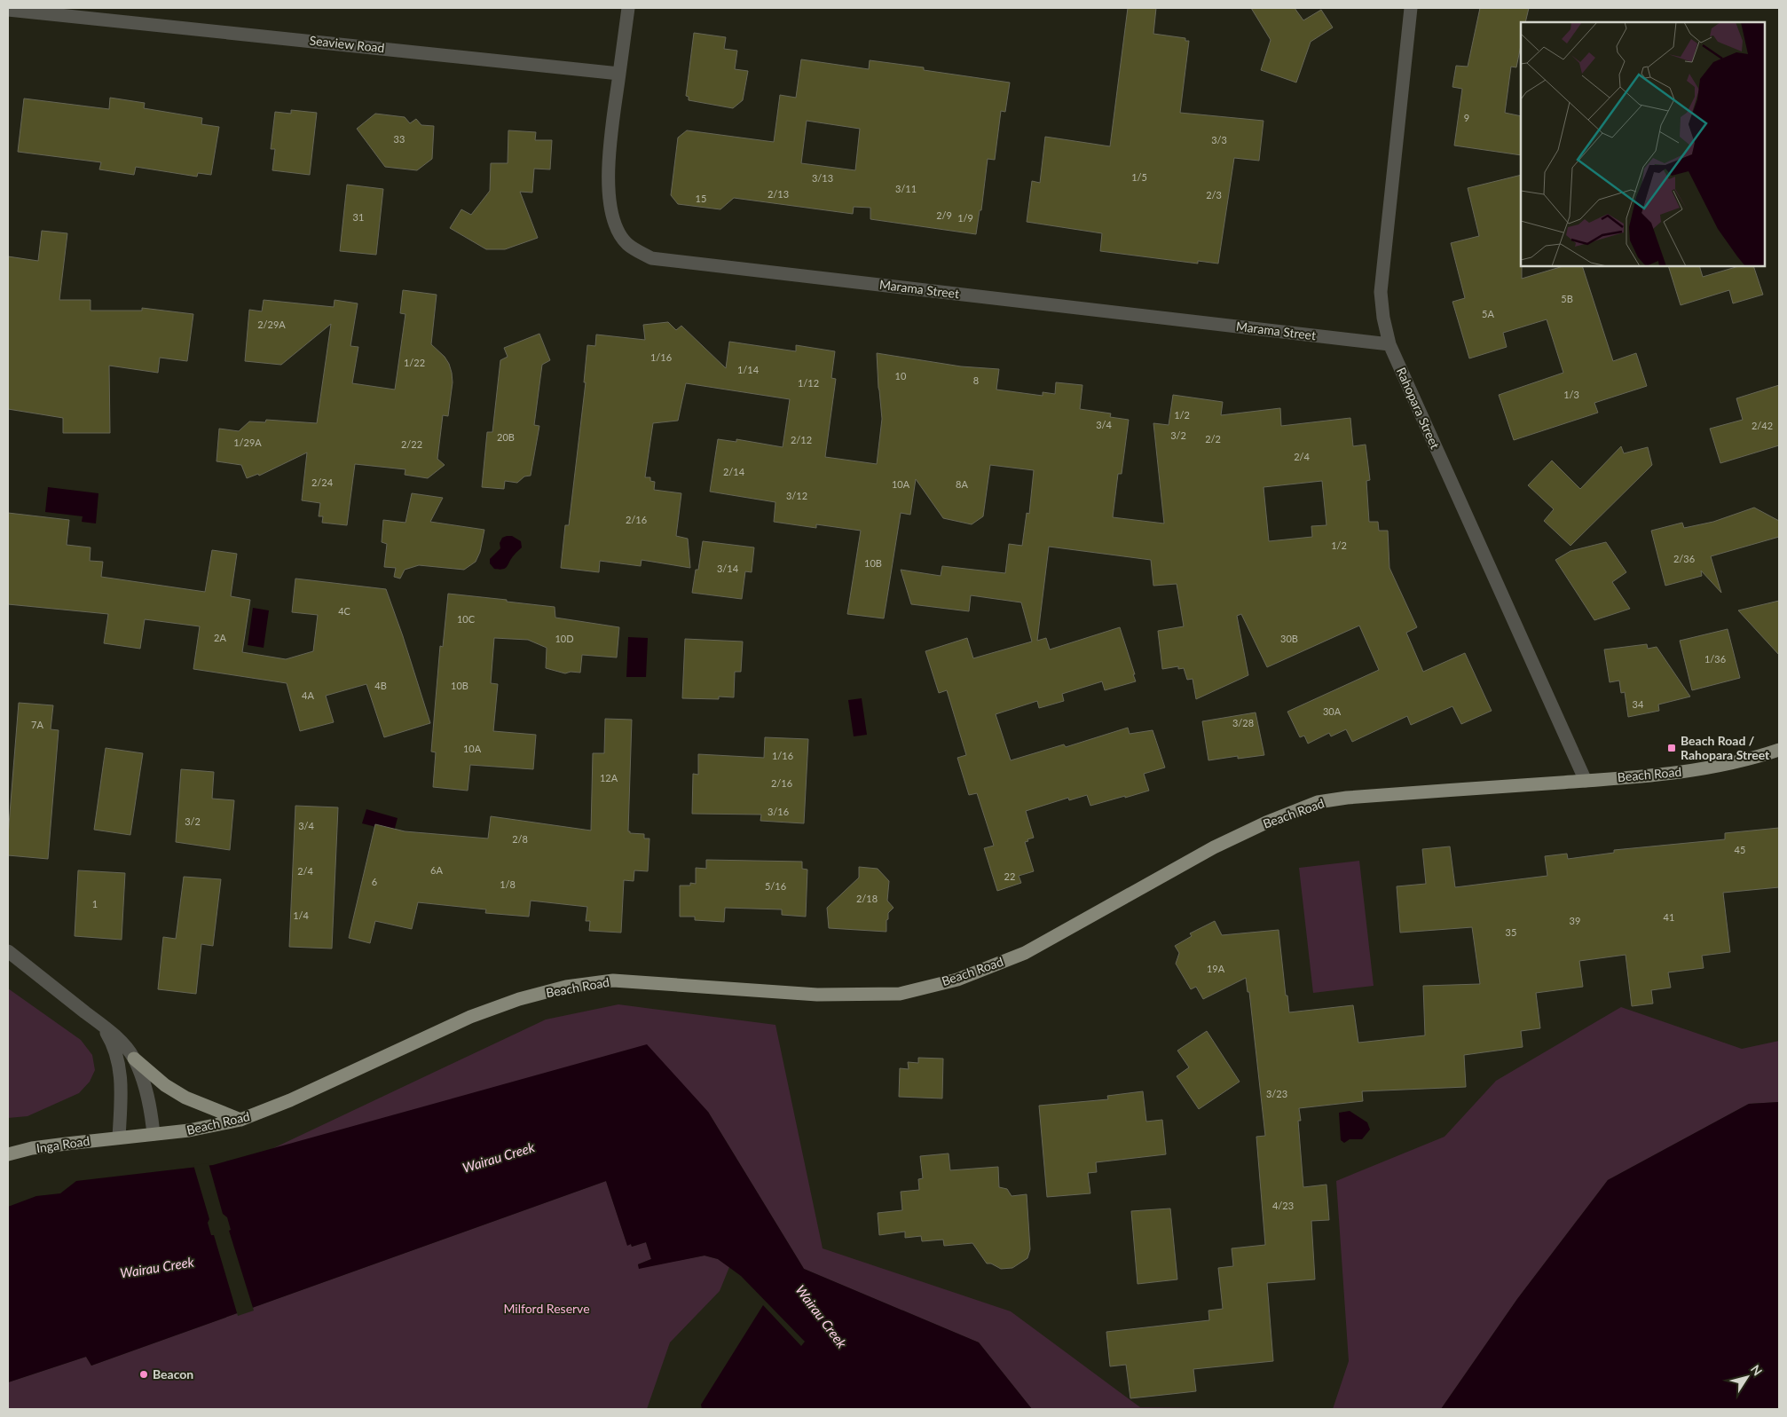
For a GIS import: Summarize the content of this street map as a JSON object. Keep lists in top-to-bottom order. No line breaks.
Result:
{"streets":{"main road":["Beach Road","Inga Road"],"street":["Seaview Road","Marama Street","Rahopara Street"]},"crossings":[["Seaview Road","Marama Street"],["Marama Street","Rahopara Street"],["Rahopara Street","Beach Road"],["Beach Road","Inga Road"]],"water":["Wairau Creek"],"parks":["Milford Reserve"],"places":{"transit":["Beach Road / Rahopara Street"],"other":["Beacon"]},"house_numbers":["9","33","3/3","1/5","3/13","3/11","2/13","2/3","15","2/9","31","1/9","5B","5A","2/29A","1/16","1/22","1/14","10","8","1/12","1/3","1/2","3/4","2/42","3/2","20B","2/2","2/12","1/29A","2/22","2/4","2/14","2/24","10A","8A","3/12","2/16","1/2","2/36","10B","3/14","4C","10C","2A","10D","30B","1/36","4B","10B","4A","34","30A","3/28","7A","10A","1/16","12A","2/16","3/16","3/2","3/4","2/8","45","6A","2/4","22","6","1/8","5/16","2/18","1","1/4","41","39","35","19A","3/23","4/23"],"north":"top right"}
